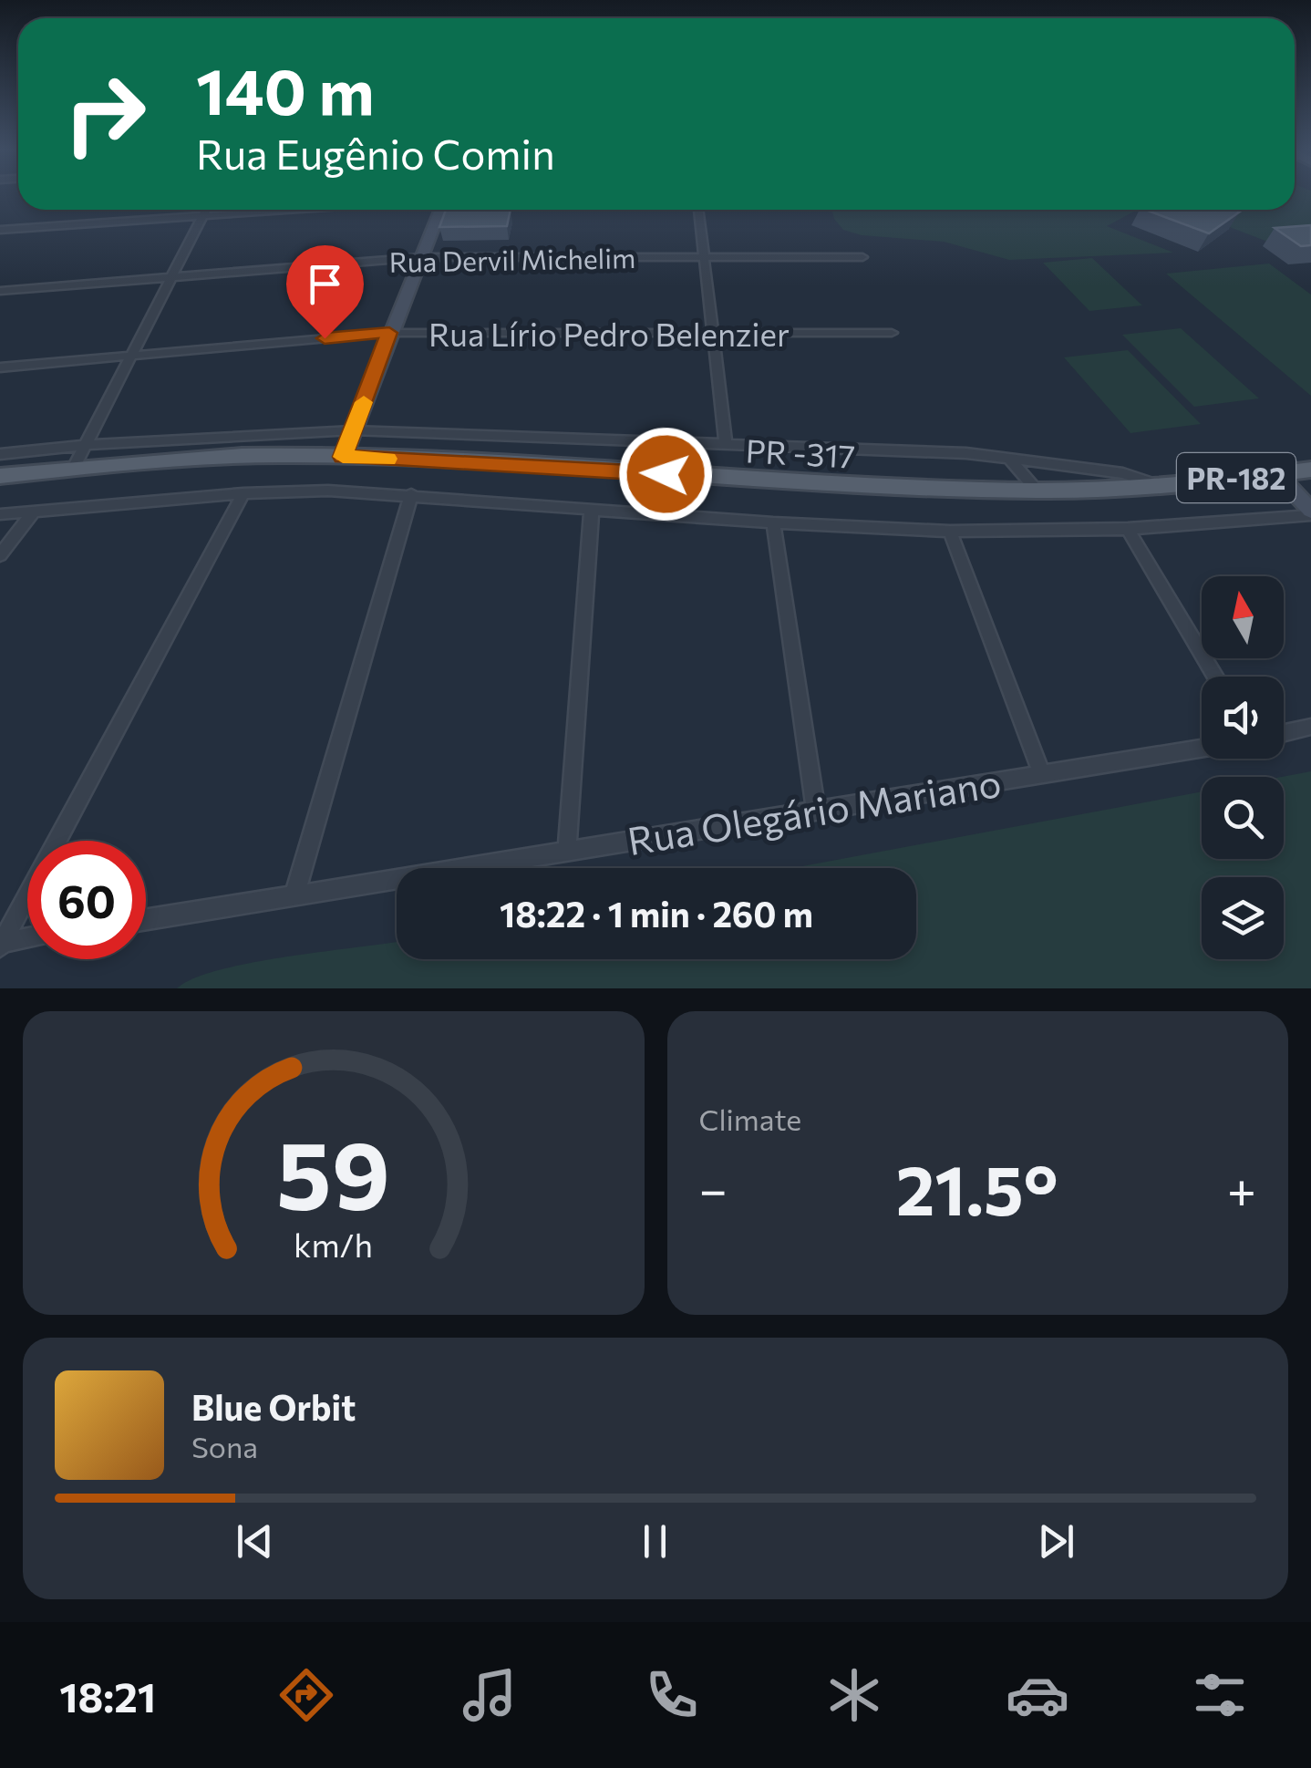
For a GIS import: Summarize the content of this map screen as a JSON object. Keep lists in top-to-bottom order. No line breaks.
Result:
{"streets":{"main road":["PR -317","PR-182"],"street":["Rua Dervil Michelim","Rua Lírio Pedro Belenzier","Rua Olegário Mariano"]},"crossings":[["PR -317","PR-182"]],"north":"top","page":{"turn":["140 m","Rua Eugênio Comin"],"limit":"60","trip":"18:22 · 1 min · 260 m","tile":"Climate","heat":["−","21.5°","+"],"song":["Blue Orbit","Sona"],"tabs":"18:21","gauge":["59","km/h"]}}
